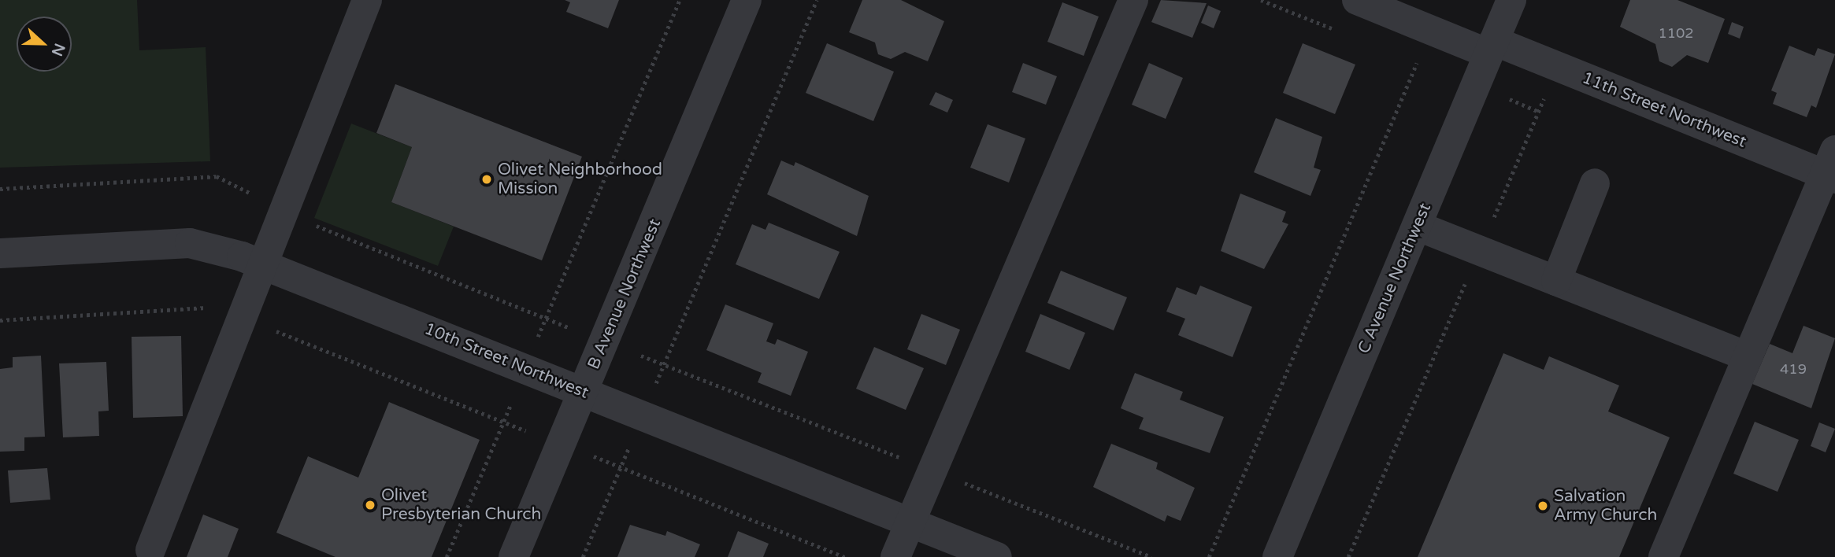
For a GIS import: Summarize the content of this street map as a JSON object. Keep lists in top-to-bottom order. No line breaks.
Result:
{"streets":{"street":["11th Street Northwest","C Avenue Northwest","B Avenue Northwest","10th Street Northwest"]},"crossings":[["11th Street Northwest","C Avenue Northwest"],["B Avenue Northwest","10th Street Northwest"]],"places":["Olivet Neighborhood Mission","Olivet Presbyterian Church","Salvation Army Church"],"house_numbers":["1102","419"],"north":"right"}
